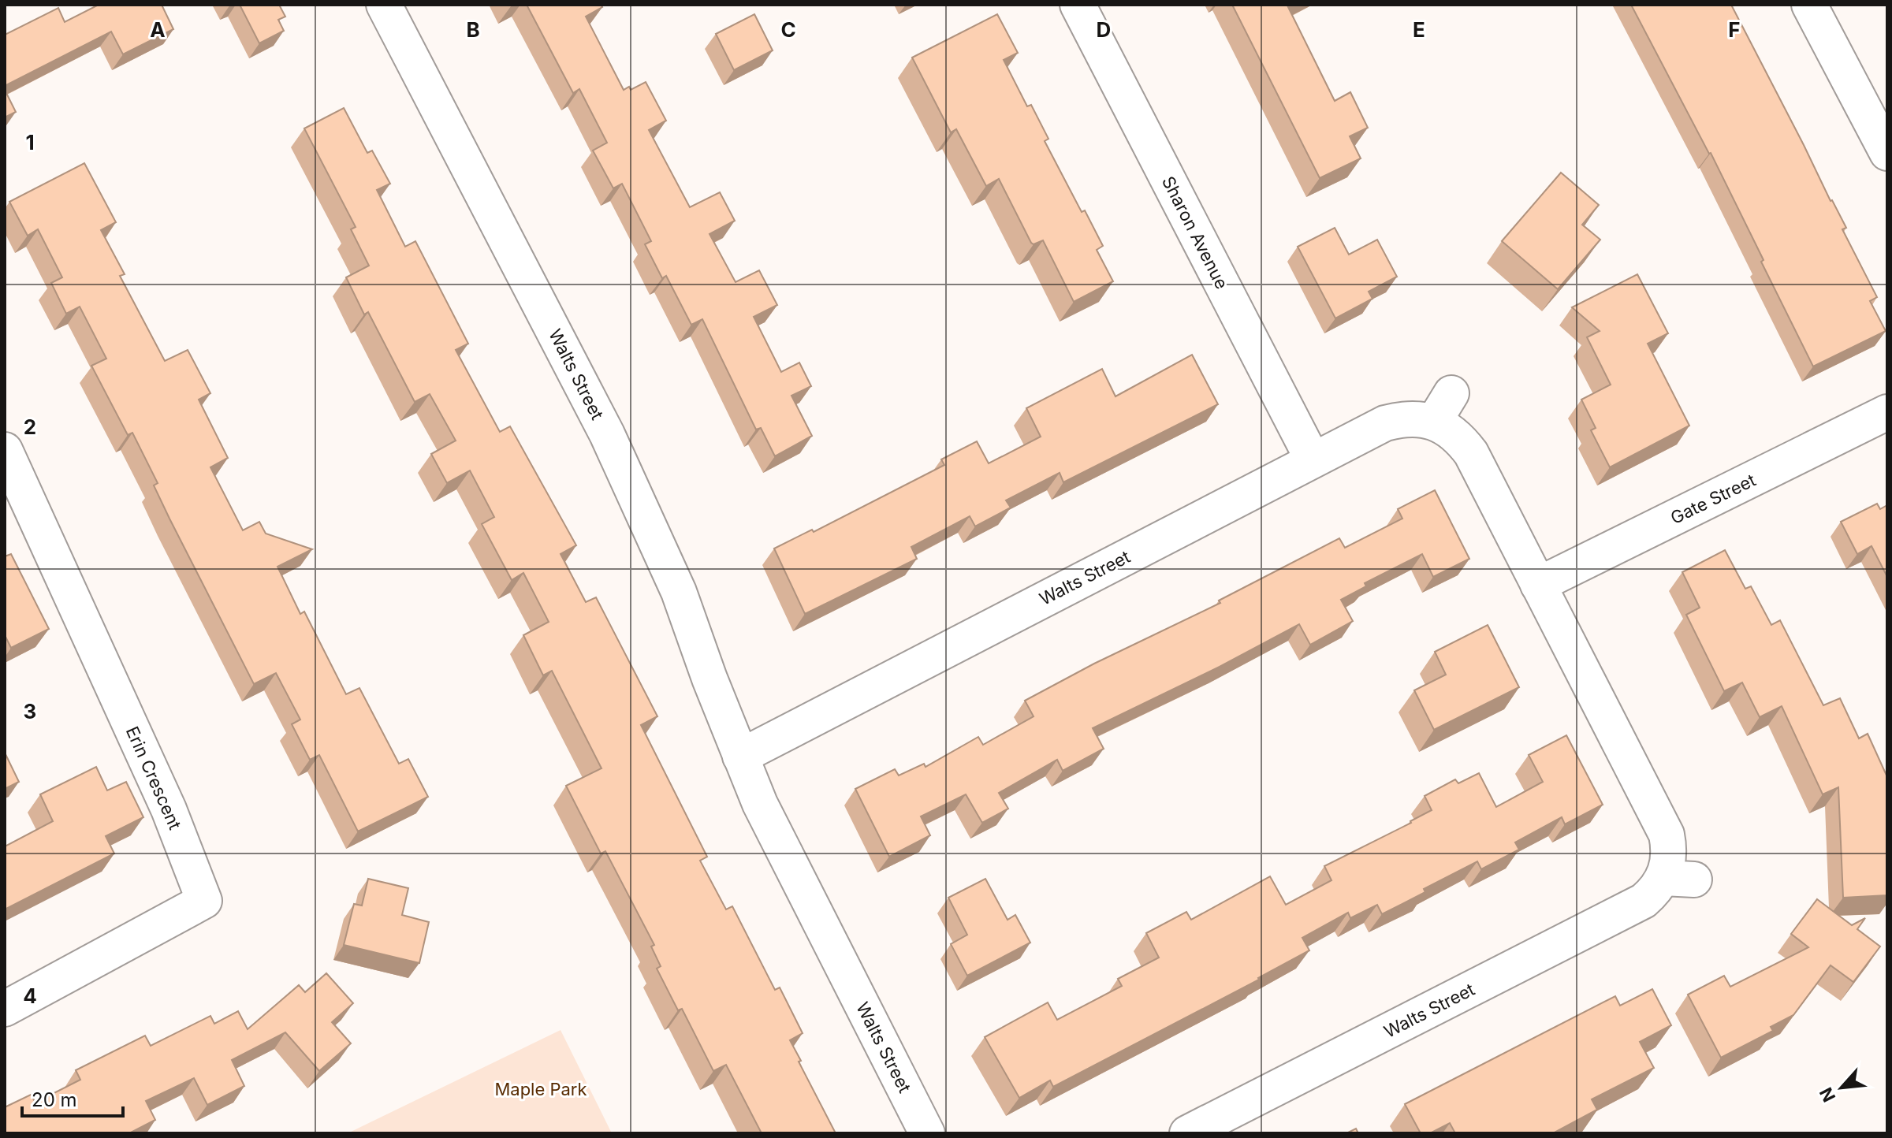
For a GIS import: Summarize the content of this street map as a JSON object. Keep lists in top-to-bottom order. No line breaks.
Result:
{"streets":{"street":["Sharon Avenue","Walts Street","Gate Street","Erin Crescent"]},"crossings":[["Sharon Avenue","Walts Street"],["Walts Street","Gate Street"]],"parks":["Maple Park"],"scale_bar":"20 m","north":"bottom left","grid":{"columns":["A","B","C","D","E","F"],"rows":["1","2","3","4"]}}
